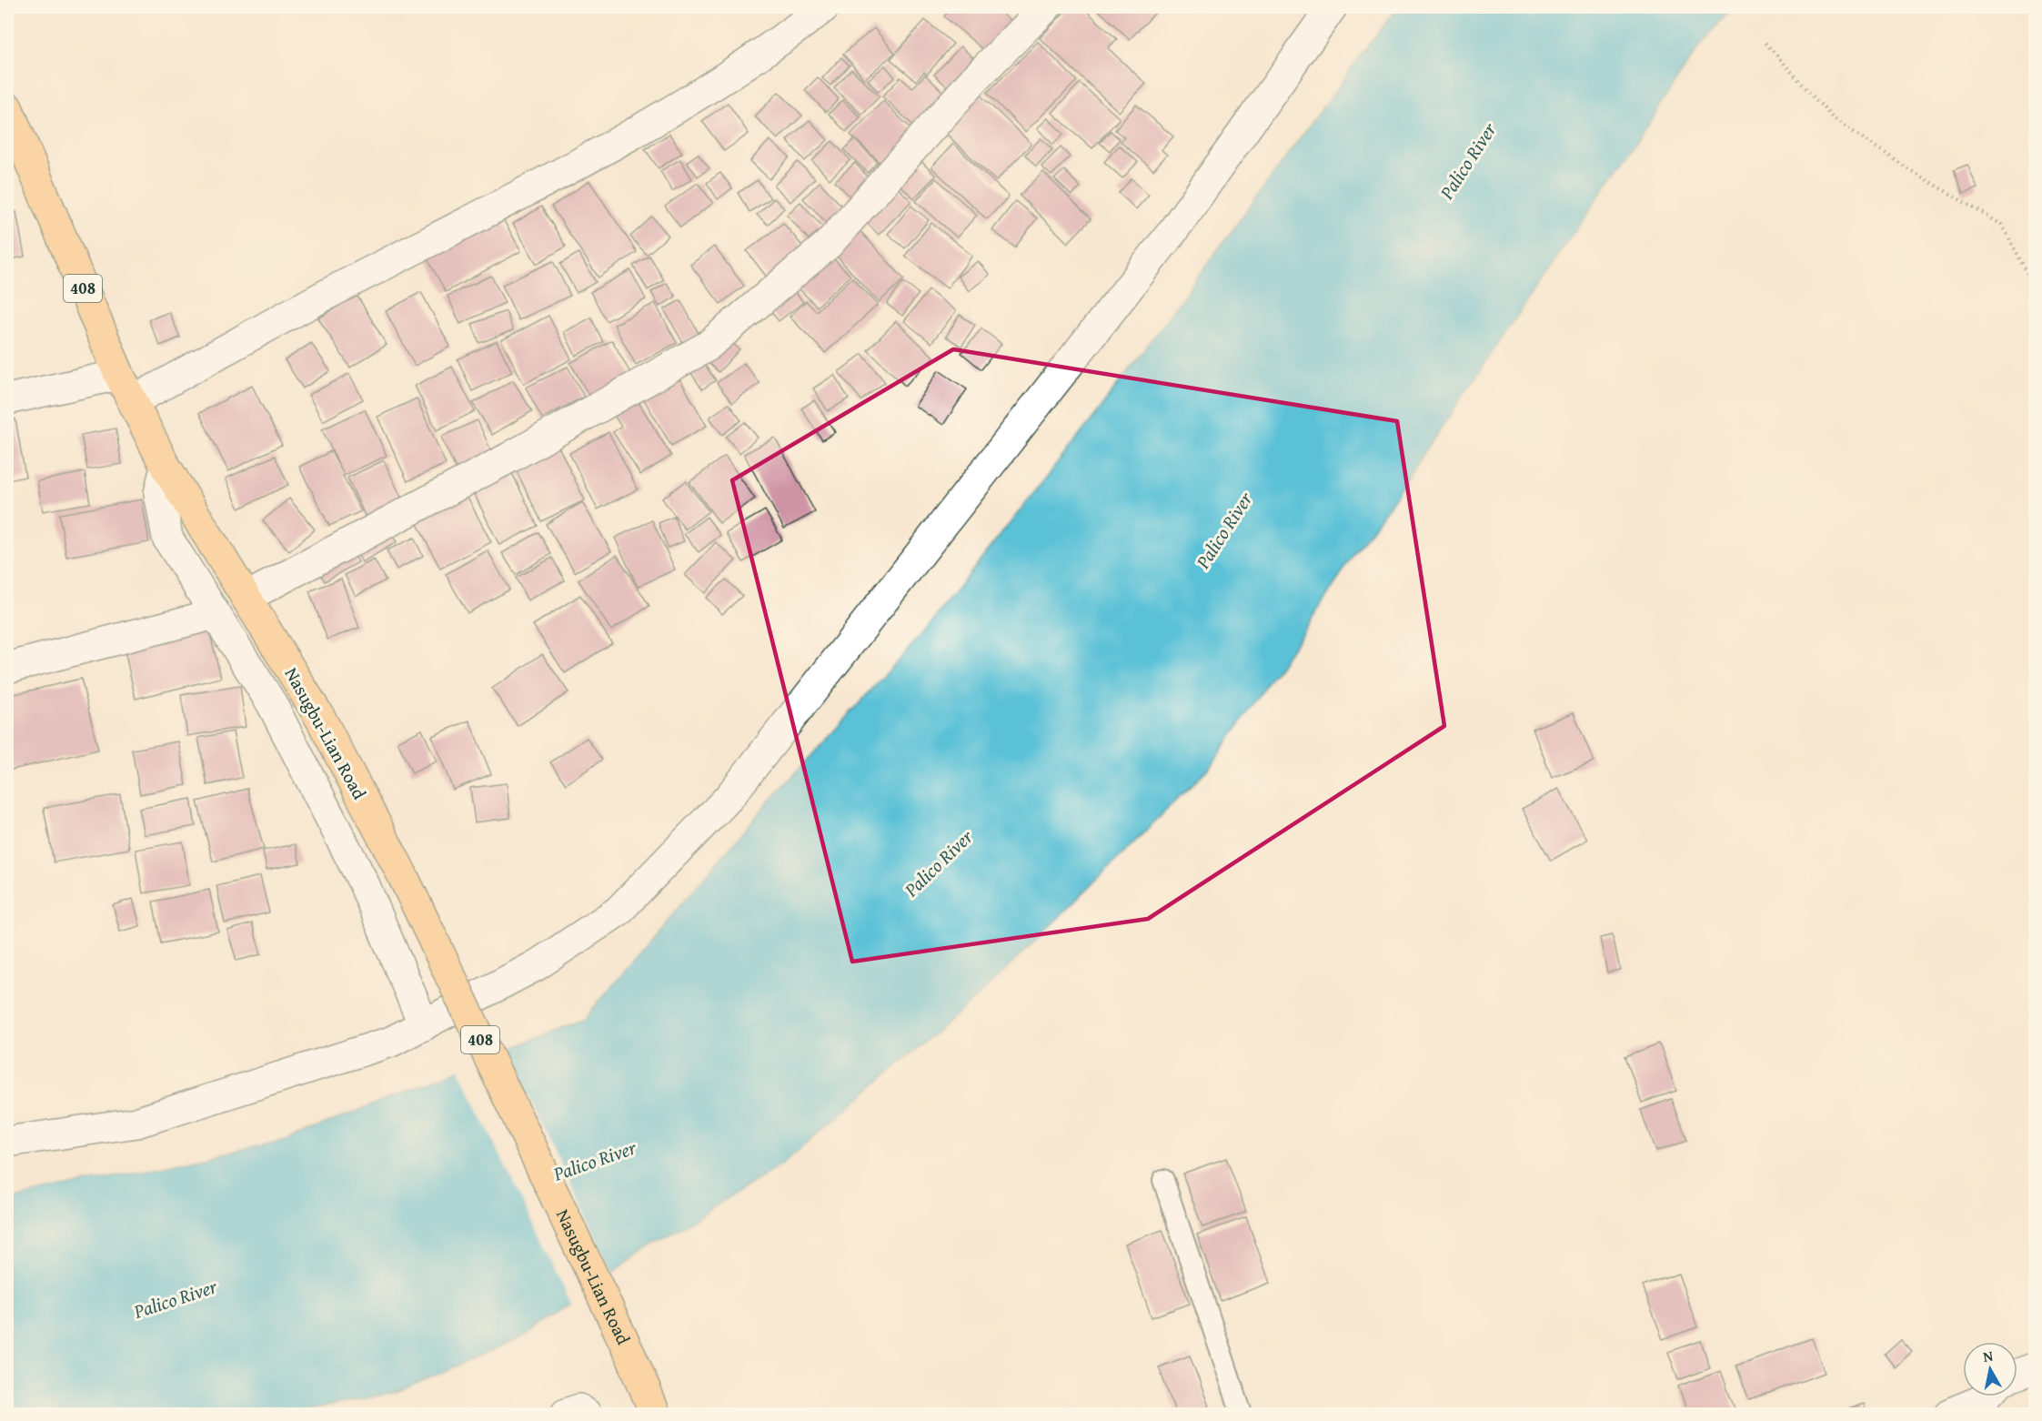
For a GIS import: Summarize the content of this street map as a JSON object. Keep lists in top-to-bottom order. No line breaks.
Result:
{"streets":{"main road":["408","Nasugbu-Lian Road"]},"water":["Palico River"],"north":"top"}
